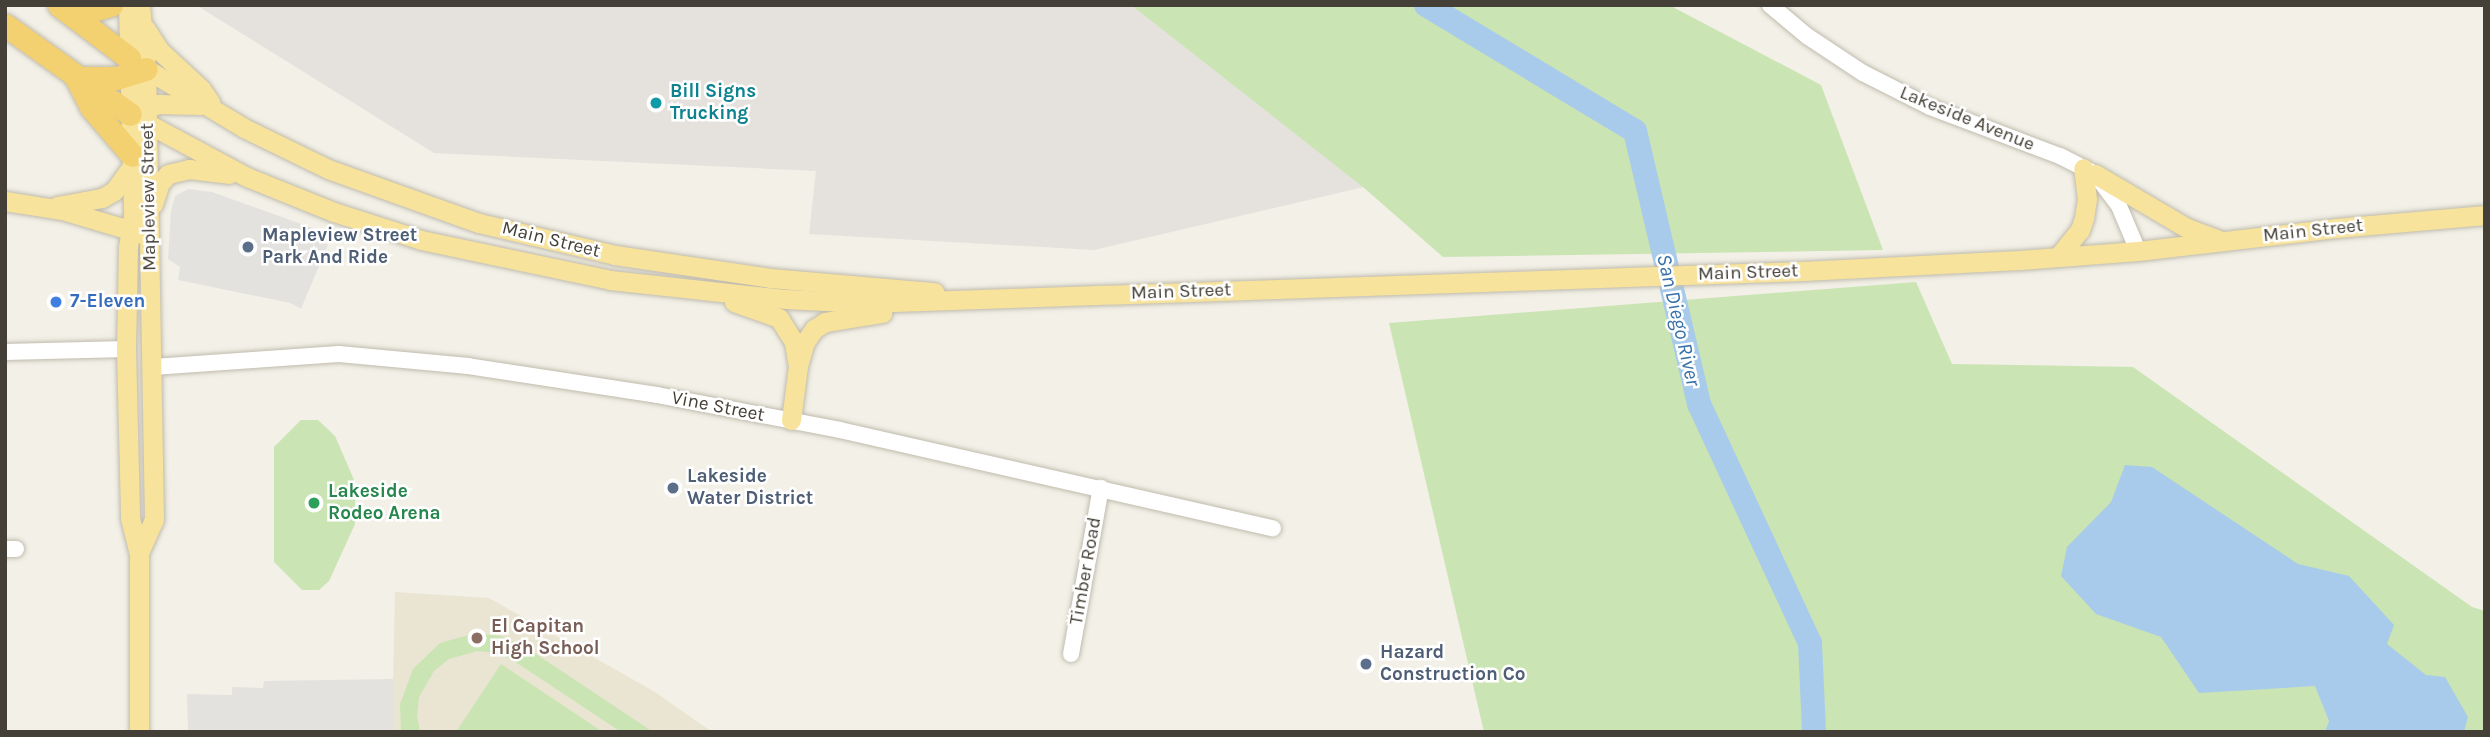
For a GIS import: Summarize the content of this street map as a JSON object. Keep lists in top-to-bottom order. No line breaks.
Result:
{"streets":{"main road":["Mapleview Street","Main Street"],"street":["Lakeside Avenue","Vine Street","Timber Road"]},"crossings":[["Lakeside Avenue","Main Street"],["Mapleview Street","Main Street"],["Mapleview Street","Vine Street"],["Vine Street","Timber Road"]],"water":["San Diego River"],"places":["Bill Signs Trucking","Mapleview Street Park And Ride","7-Eleven","Lakeside Water District","Lakeside Rodeo Arena","El Capitan High School","Hazard Construction Co"]}
